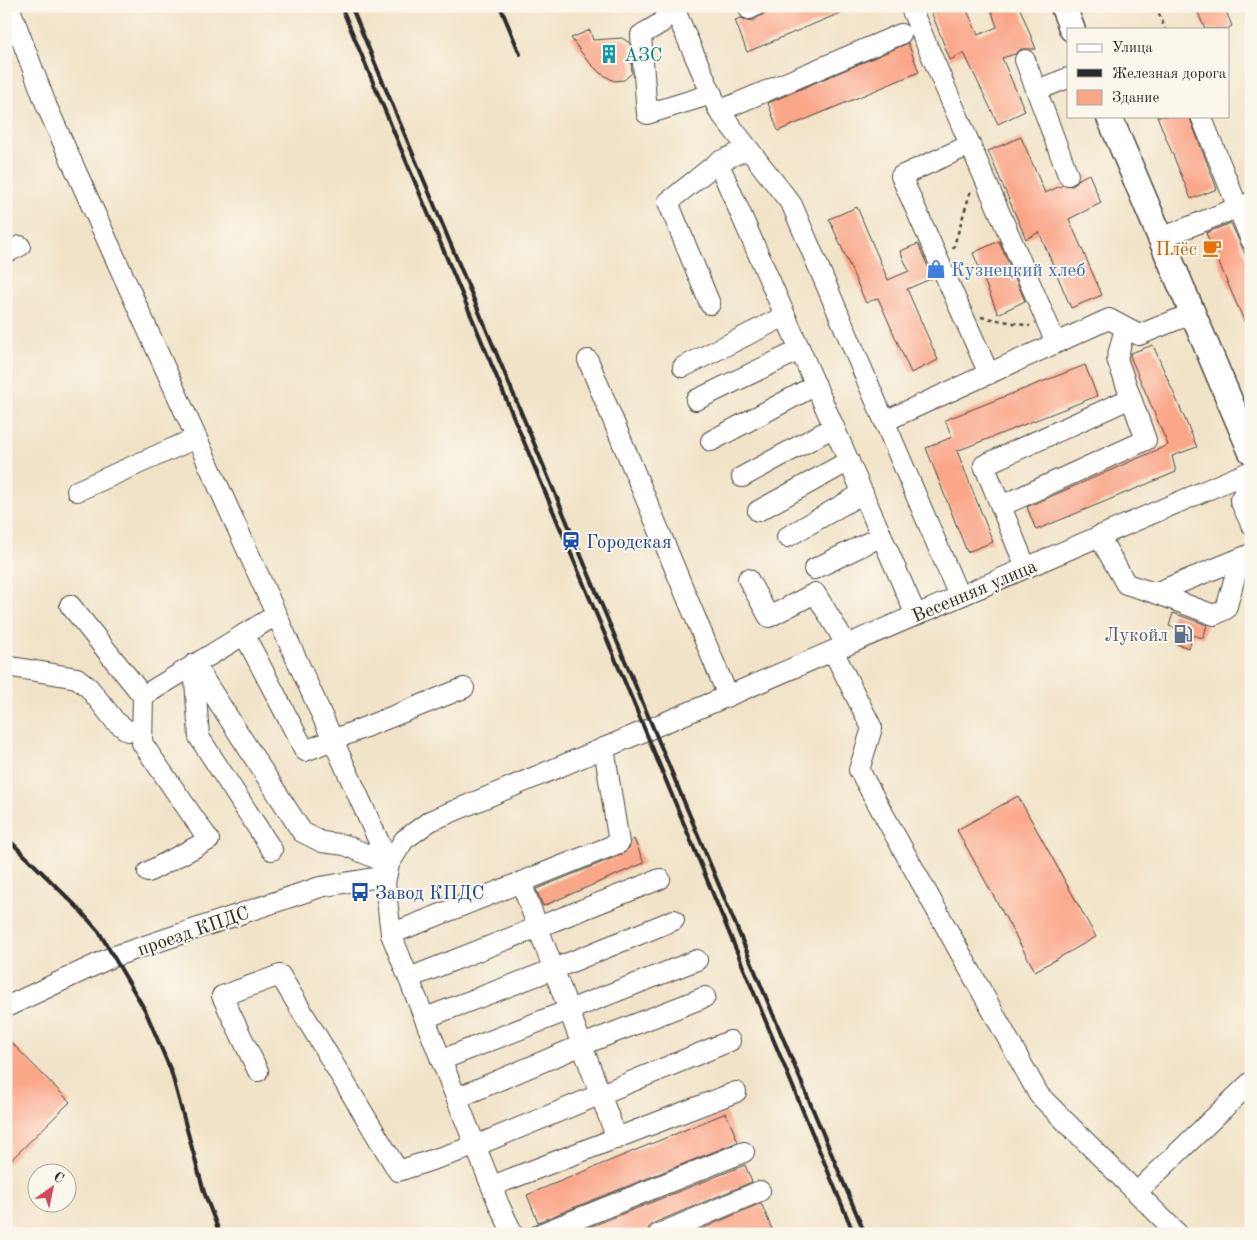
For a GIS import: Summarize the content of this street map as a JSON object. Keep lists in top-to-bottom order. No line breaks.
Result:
{"streets":{"street":["Весенняя улица","проезд КПДС"]},"crossings":[["Весенняя улица","проезд КПДС"]],"places":{"building":["АЗС"],"cafe":["Плёс"],"shop":["Кузнецкий хлеб"],"station":["Городская"],"fuel station":["Лукойл"],"bus stop":["Завод КПДС"]},"legend":["Улица","Железная дорога","Здание"],"north":"top right"}
